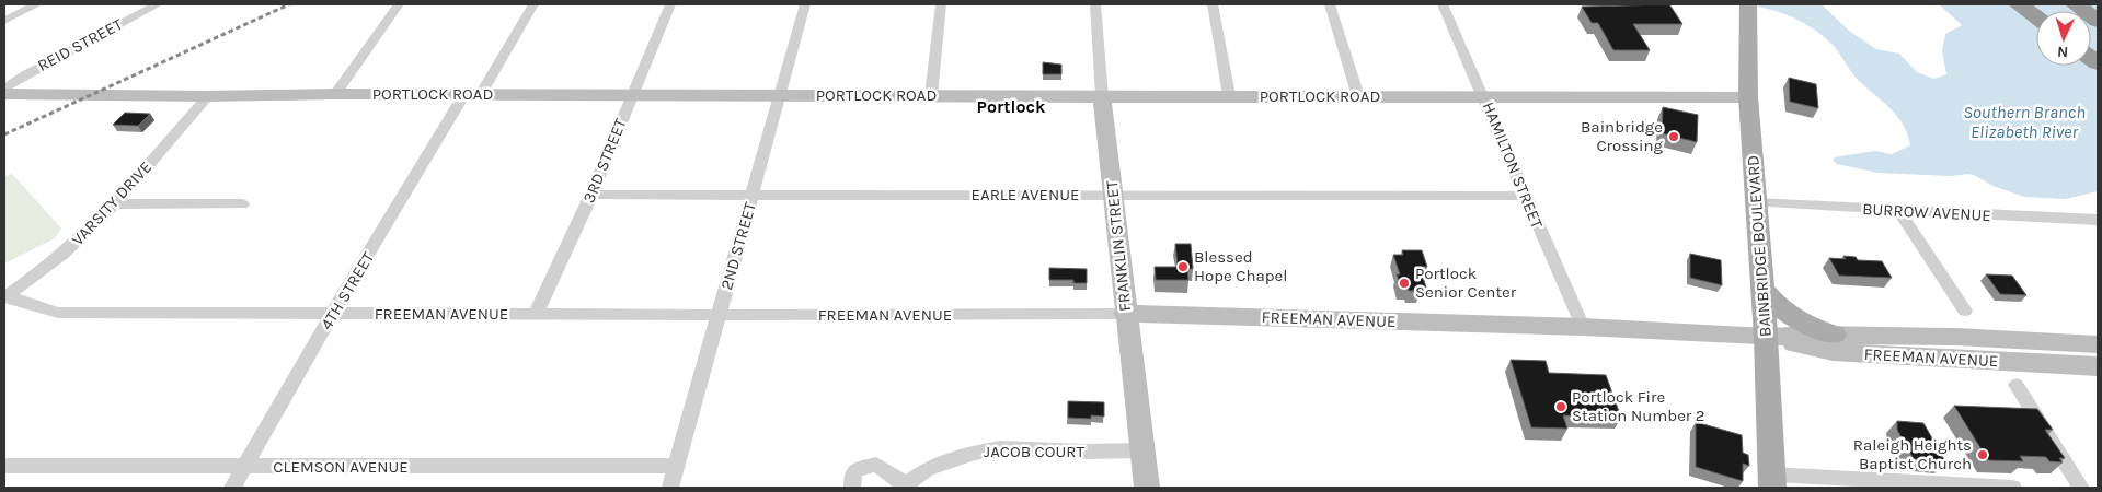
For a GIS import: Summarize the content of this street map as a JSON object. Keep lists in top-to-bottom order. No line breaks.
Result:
{"streets":{"main road":["PORTLOCK ROAD","FRANKLIN STREET","BAINBRIDGE BOULEVARD","FREEMAN AVENUE"],"street":["REID STREET","3RD STREET","HAMILTON STREET","EARLE AVENUE","VARSITY DRIVE","BURROW AVENUE","2ND STREET","4TH STREET","JACOB COURT","CLEMSON AVENUE"]},"crossings":[["PORTLOCK ROAD","3RD STREET"],["PORTLOCK ROAD","HAMILTON STREET"],["PORTLOCK ROAD","VARSITY DRIVE"],["PORTLOCK ROAD","2ND STREET"],["PORTLOCK ROAD","FRANKLIN STREET"],["PORTLOCK ROAD","BAINBRIDGE BOULEVARD"],["PORTLOCK ROAD","4TH STREET"],["3RD STREET","EARLE AVENUE"],["3RD STREET","FREEMAN AVENUE"],["HAMILTON STREET","EARLE AVENUE"],["HAMILTON STREET","FREEMAN AVENUE"],["EARLE AVENUE","2ND STREET"],["EARLE AVENUE","FRANKLIN STREET"],["VARSITY DRIVE","FREEMAN AVENUE"],["BURROW AVENUE","BAINBRIDGE BOULEVARD"],["2ND STREET","FREEMAN AVENUE"],["2ND STREET","CLEMSON AVENUE"],["FRANKLIN STREET","FREEMAN AVENUE"],["FRANKLIN STREET","JACOB COURT"],["BAINBRIDGE BOULEVARD","FREEMAN AVENUE"],["4TH STREET","FREEMAN AVENUE"],["4TH STREET","CLEMSON AVENUE"]],"districts":["Portlock"],"water":["Southern Branch Elizabeth River"],"places":["Bainbridge Crossing","Blessed Hope Chapel","Portlock Senior Center","Portlock Fire Station Number 2","Raleigh Heights Baptist Church"],"north":"bottom"}
